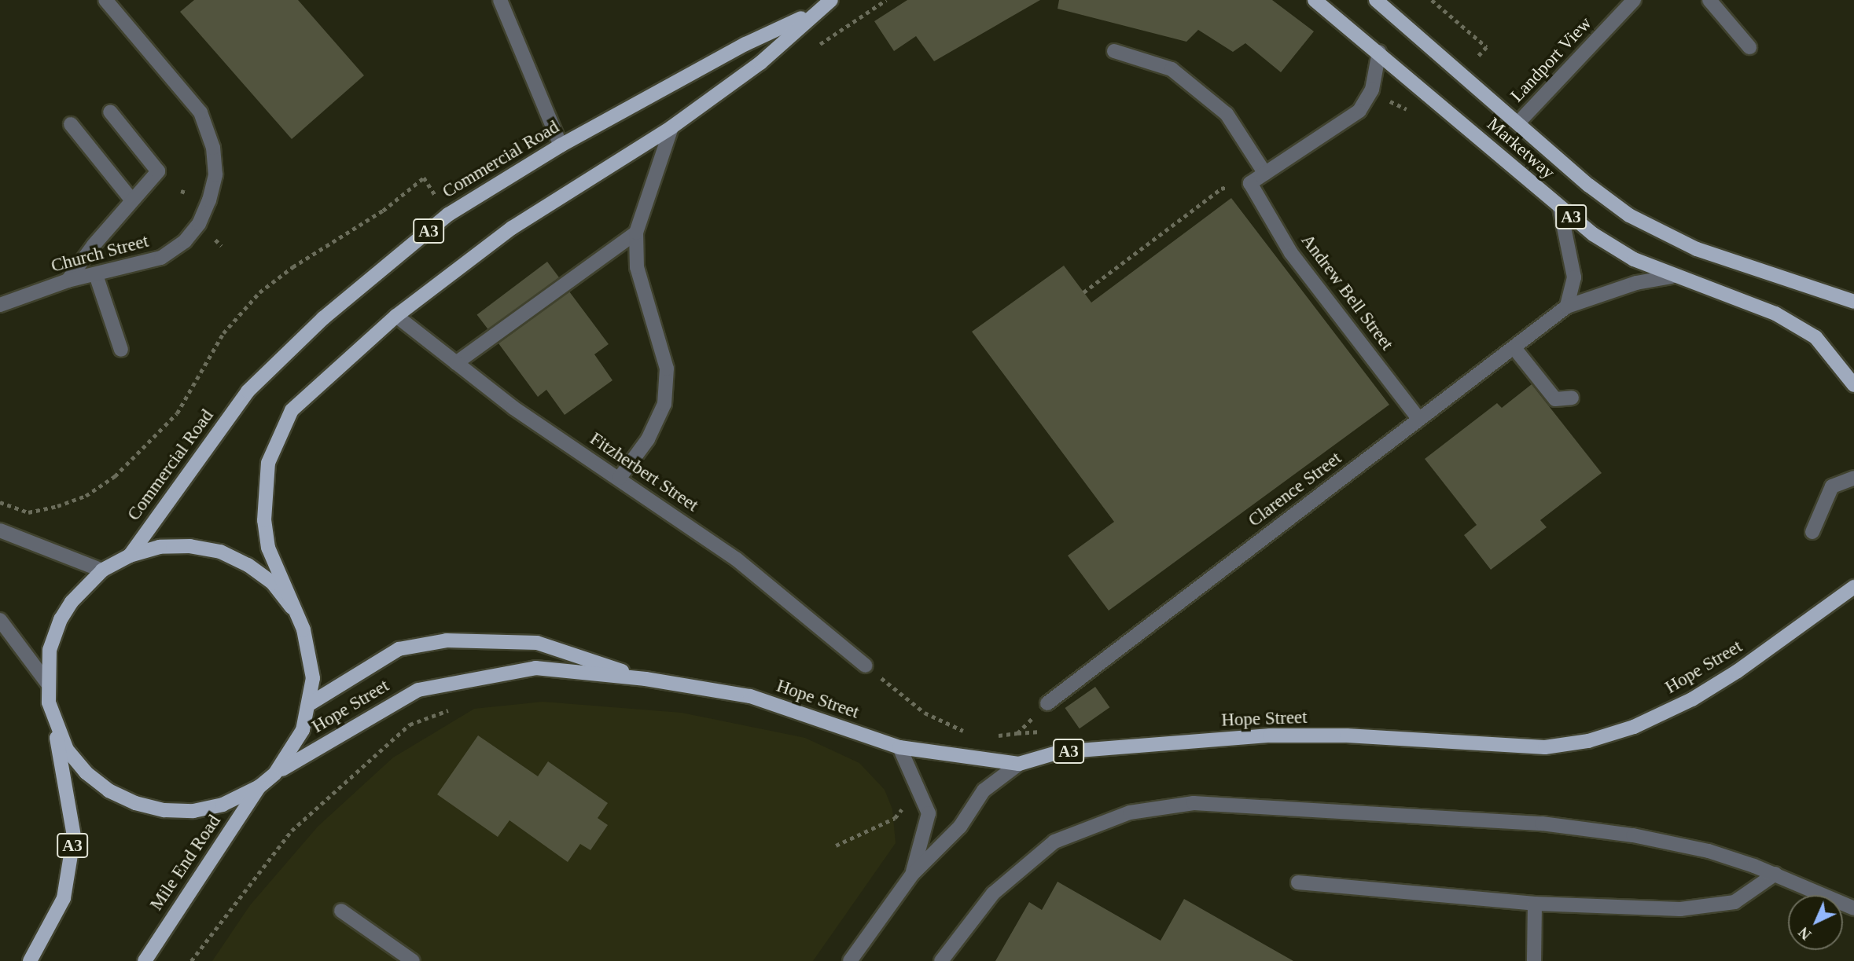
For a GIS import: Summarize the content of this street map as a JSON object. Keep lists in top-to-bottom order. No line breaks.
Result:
{"streets":{"main road":["Marketway","Commercial Road","A3","Hope Street","Mile End Road"],"street":["Landport View","Church Street","Andrew Bell Street","Fitzherbert Street","Clarence Street"]},"crossings":[["Landport View","Marketway"],["Marketway","Clarence Street"],["Commercial Road","Fitzherbert Street"],["Commercial Road","Hope Street"],["Andrew Bell Street","Clarence Street"]],"north":"bottom left"}
